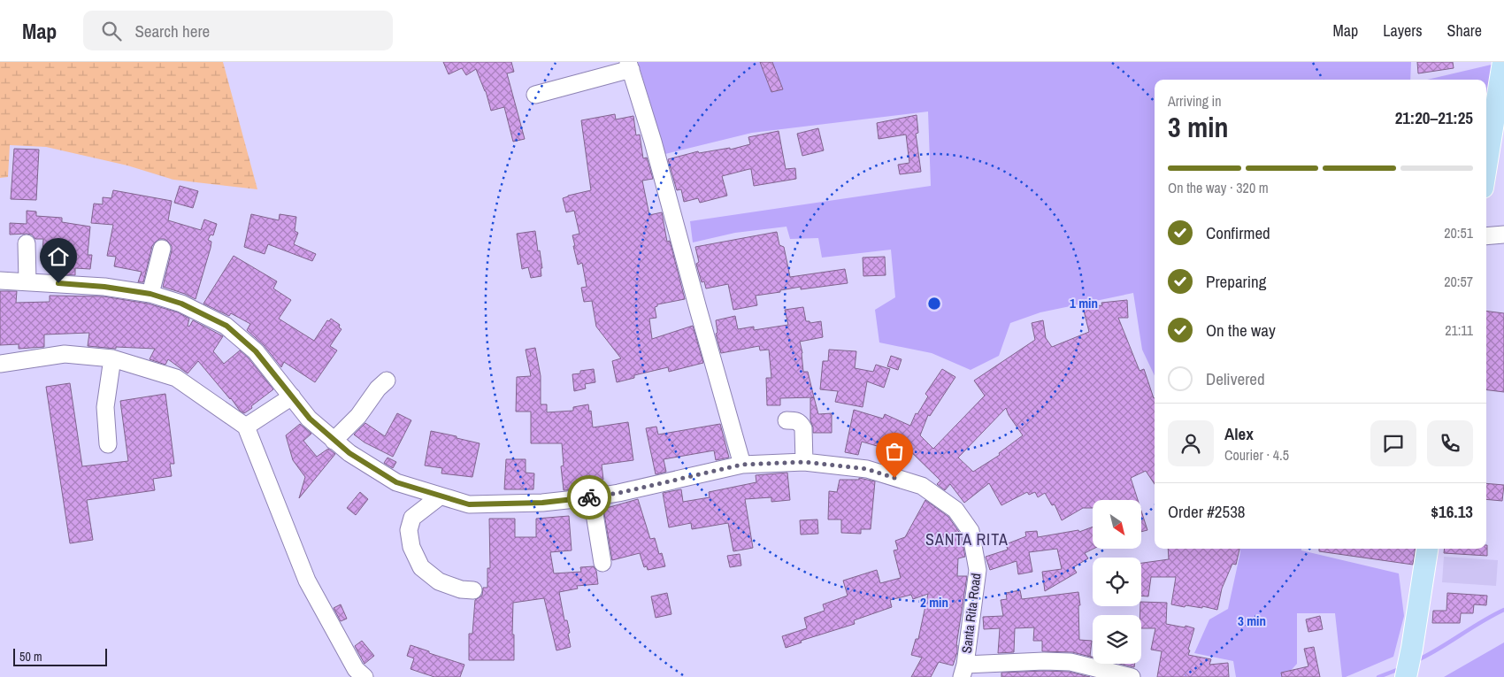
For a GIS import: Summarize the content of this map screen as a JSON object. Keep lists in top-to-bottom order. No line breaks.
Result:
{"streets":{"street":["Santa Rita Road"]},"districts":["SANTA RITA"],"scale_bar":"50 m","north":"bottom right","page":{"header":"Map","search":"Search here","nav":["Map","Layers","Share"],"heading":["3 min","Arriving in","21:20–21:25"],"panel":["Alex","Courier · 4.5","Order #2538","$16.13"],"bar":"On the way · 320 m","list":[["Confirmed","20:51"],["Preparing","20:57"],["On the way","21:11"],"Delivered"],"scale":"50 m"},"rings":["1 min","2 min","3 min"]}
